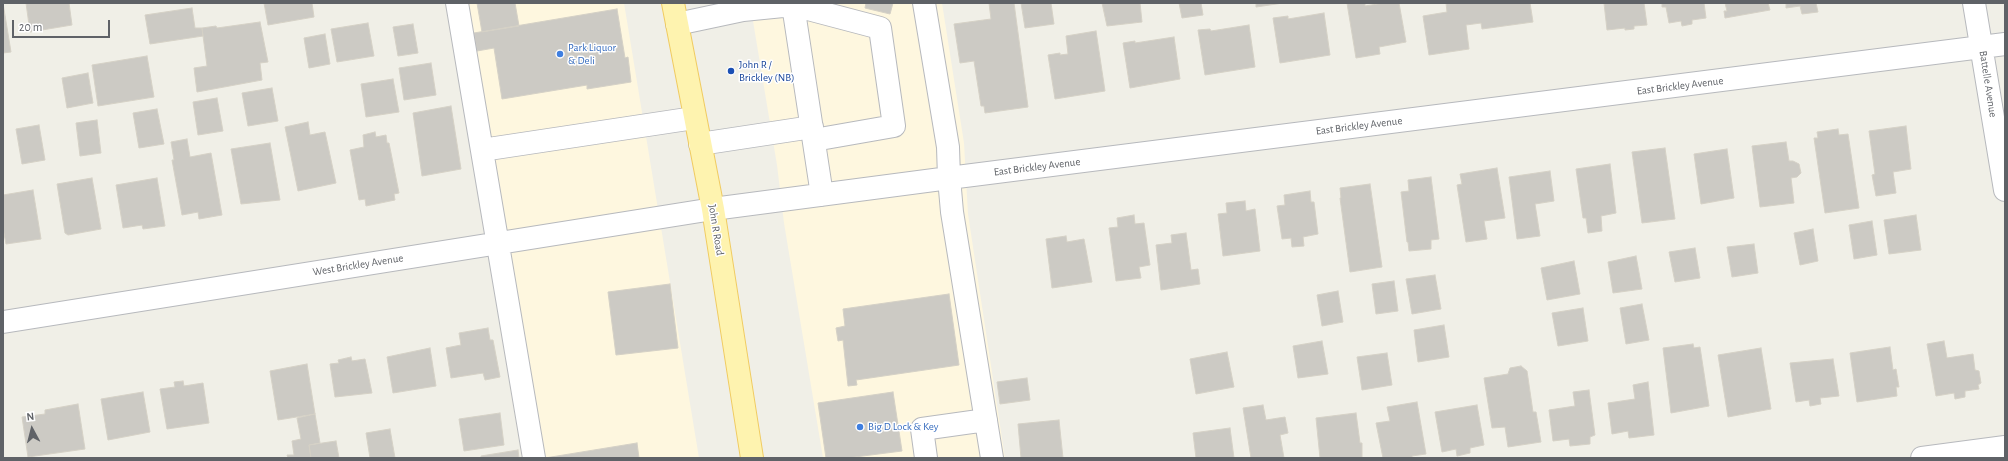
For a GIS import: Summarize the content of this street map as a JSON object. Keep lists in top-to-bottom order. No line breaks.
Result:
{"streets":{"main road":["John R Road"],"street":["Battelle Avenue","East Brickley Avenue","West Brickley Avenue"]},"crossings":[["Battelle Avenue","East Brickley Avenue"],["East Brickley Avenue","John R Road"],["East Brickley Avenue","West Brickley Avenue"],["John R Road","West Brickley Avenue"]],"places":["Park Liquor & Deli","John R / Brickley (NB)","Big D Lock & Key"],"scale_bar":"20 m","north":"top"}
